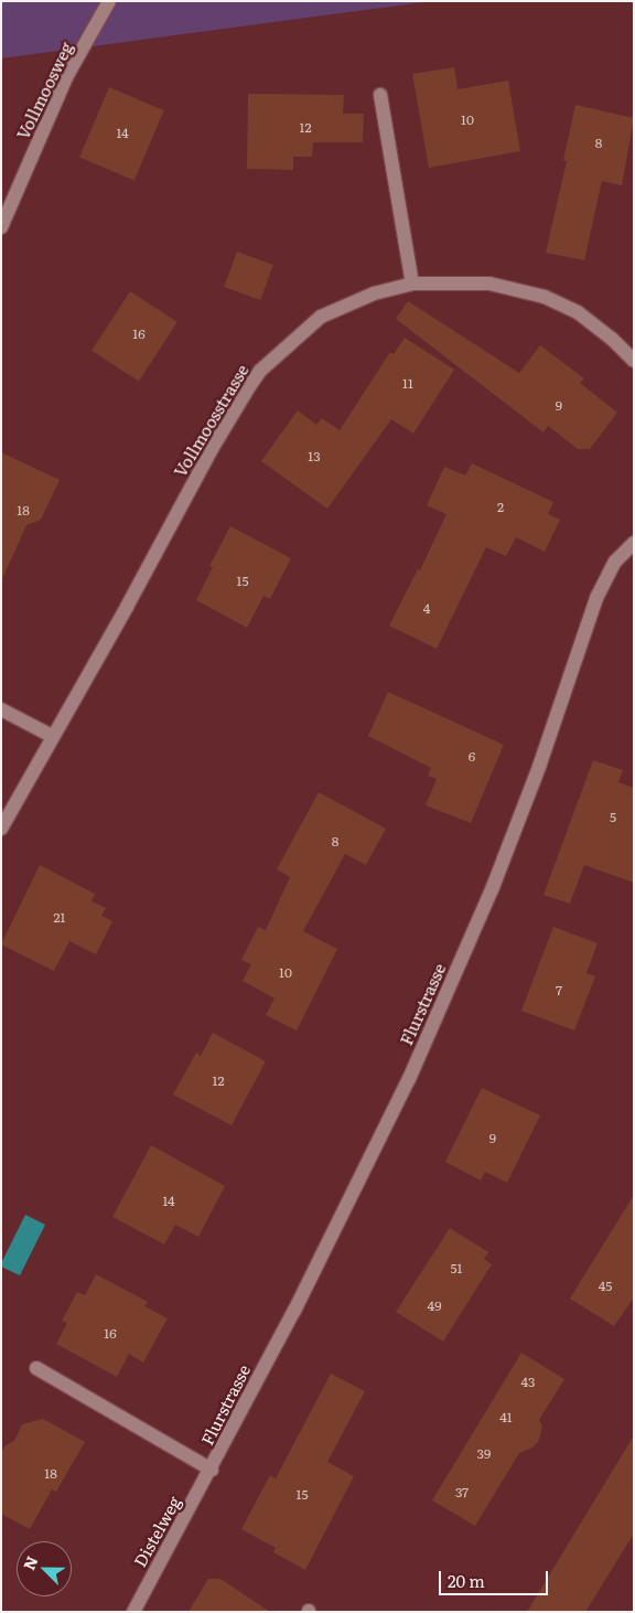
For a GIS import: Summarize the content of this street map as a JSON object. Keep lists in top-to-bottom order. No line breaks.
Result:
{"streets":{"street":["Vollmoosweg","Vollmoosstrasse","Flurstrasse","Distelweg"]},"crossings":[["Flurstrasse","Distelweg"]],"house_numbers":["10","12","14","8","16","11","9","13","2","18","15","4","6","5","8","21","10","7","12","9","14","51","45","49","16","43","41","39","18","37","15"],"scale_bar":"20 m","north":"top left"}
